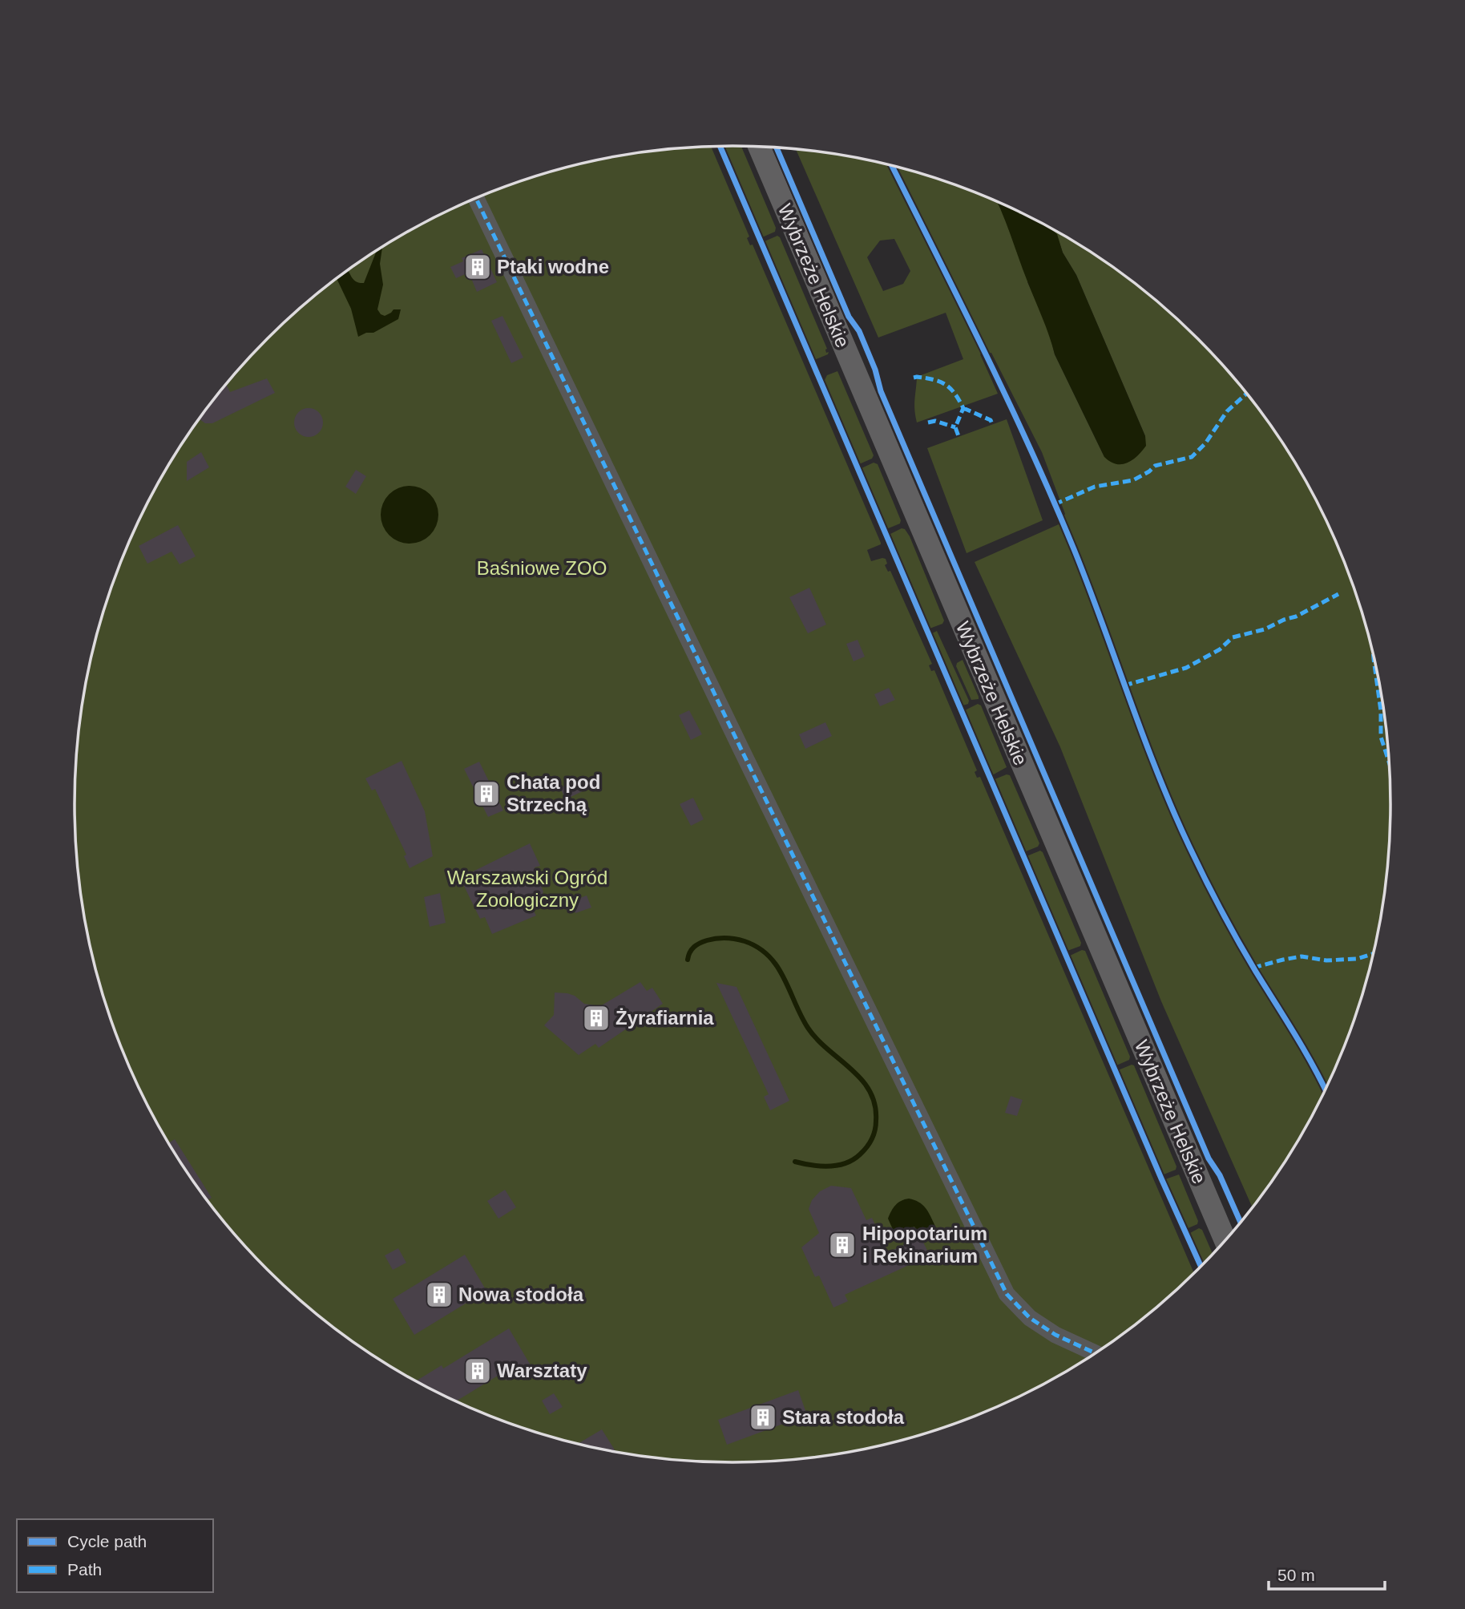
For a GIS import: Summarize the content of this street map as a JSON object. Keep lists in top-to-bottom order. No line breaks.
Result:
{"streets":{"main road":["Wybrzeże Helskie"]},"parks":["Baśniowe ZOO","Warszawski Ogród Zoologiczny"],"places":{"building":["Ptaki wodne","Chata pod Strzechą","Żyrafiarnia","Hipopotarium i Rekinarium","Nowa stodoła","Warsztaty","Stara stodoła"]},"legend":["Cycle path","Path"],"scale_bar":"50 m"}
